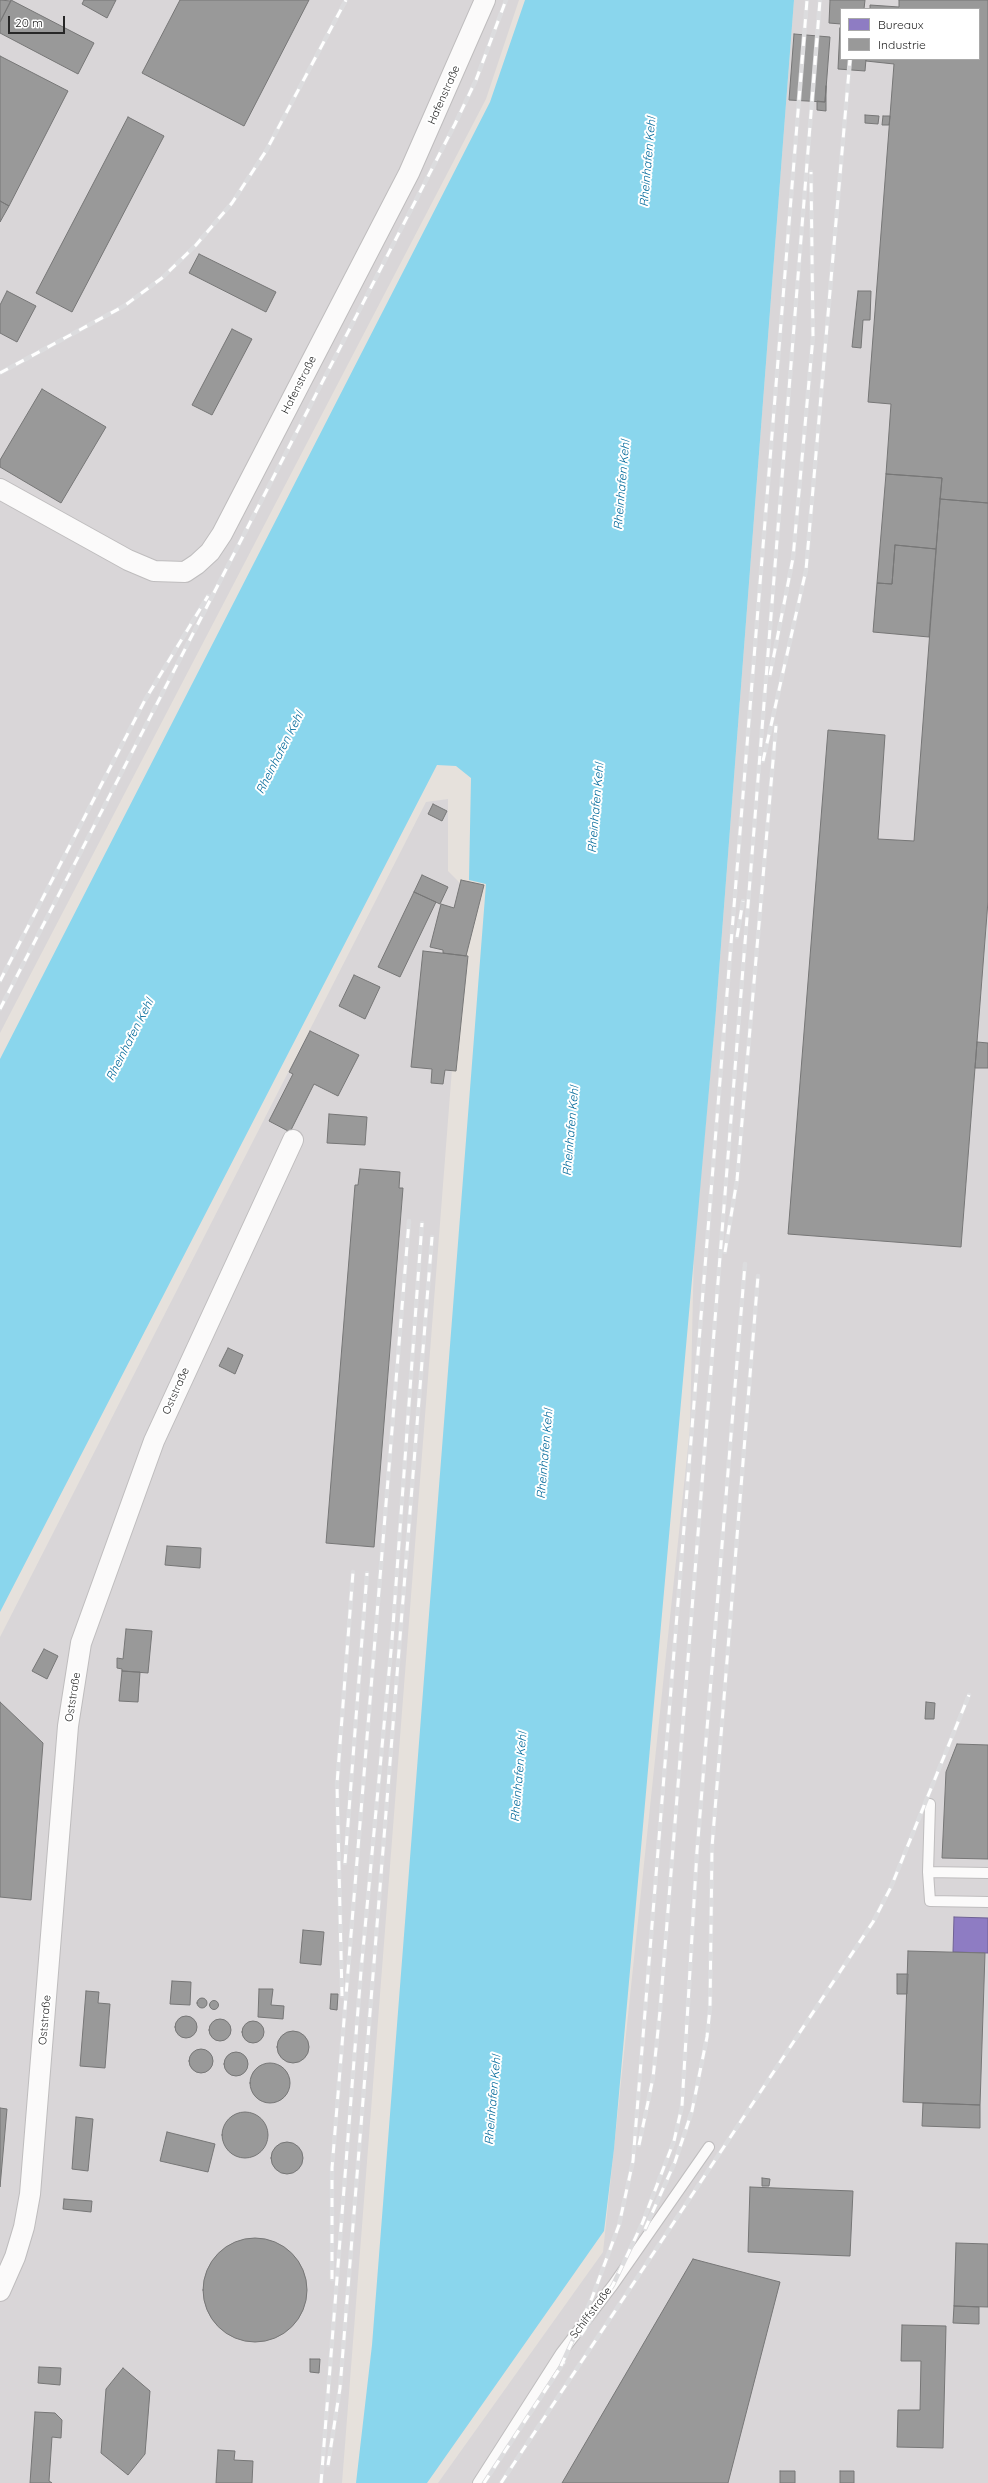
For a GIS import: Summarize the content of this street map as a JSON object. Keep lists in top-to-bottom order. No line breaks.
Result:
{"streets":{"street":["Hafenstraße","Oststraße"],"lane":["Schiffstraße"]},"water":["Rheinhafen Kehl"],"legend":["Bureaux","Industrie"],"scale_bar":"20 m"}
